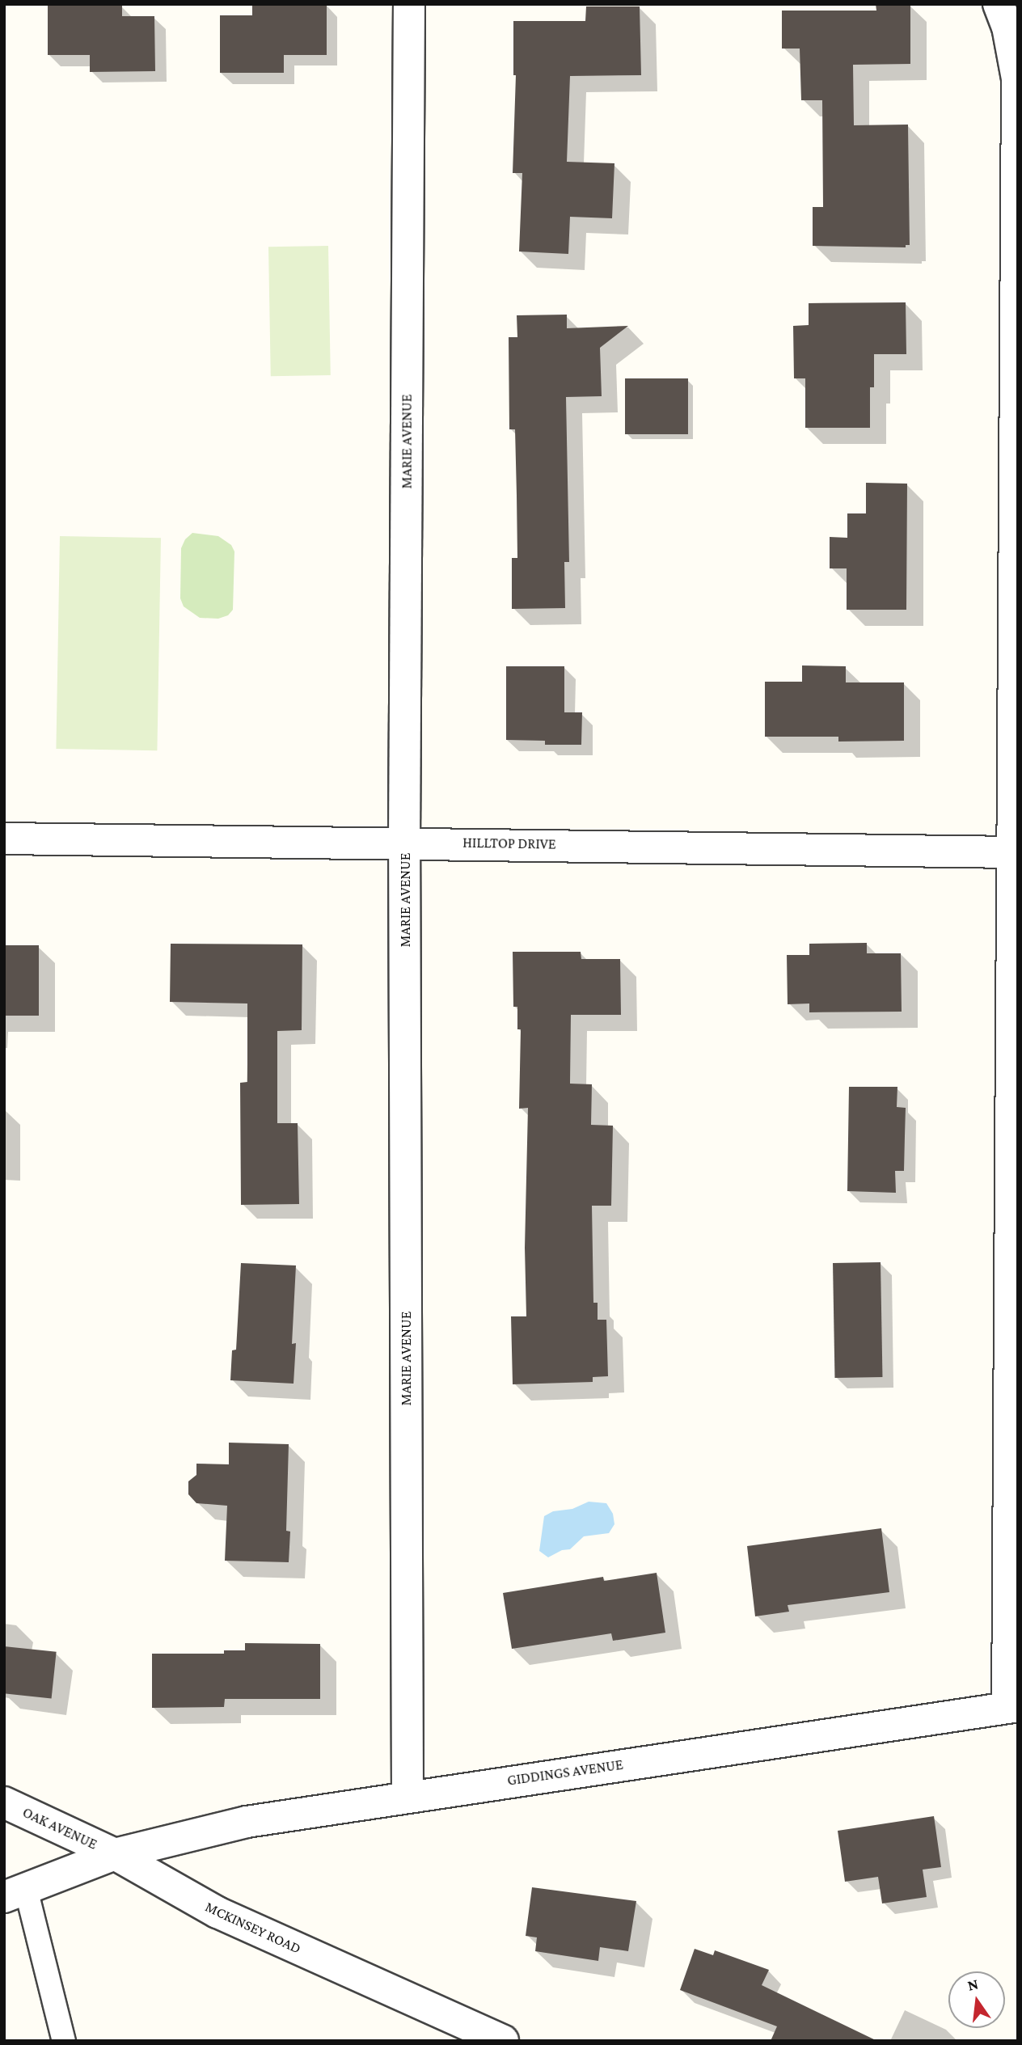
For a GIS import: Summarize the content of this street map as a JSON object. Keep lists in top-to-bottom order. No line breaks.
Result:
{"streets":{"street":["MARIE AVENUE","HILLTOP DRIVE","GIDDINGS AVENUE","OAK AVENUE","MCKINSEY ROAD"]},"crossings":[["MARIE AVENUE","HILLTOP DRIVE"],["MARIE AVENUE","GIDDINGS AVENUE"],["GIDDINGS AVENUE","OAK AVENUE"],["GIDDINGS AVENUE","MCKINSEY ROAD"],["OAK AVENUE","MCKINSEY ROAD"]],"north":"top"}
